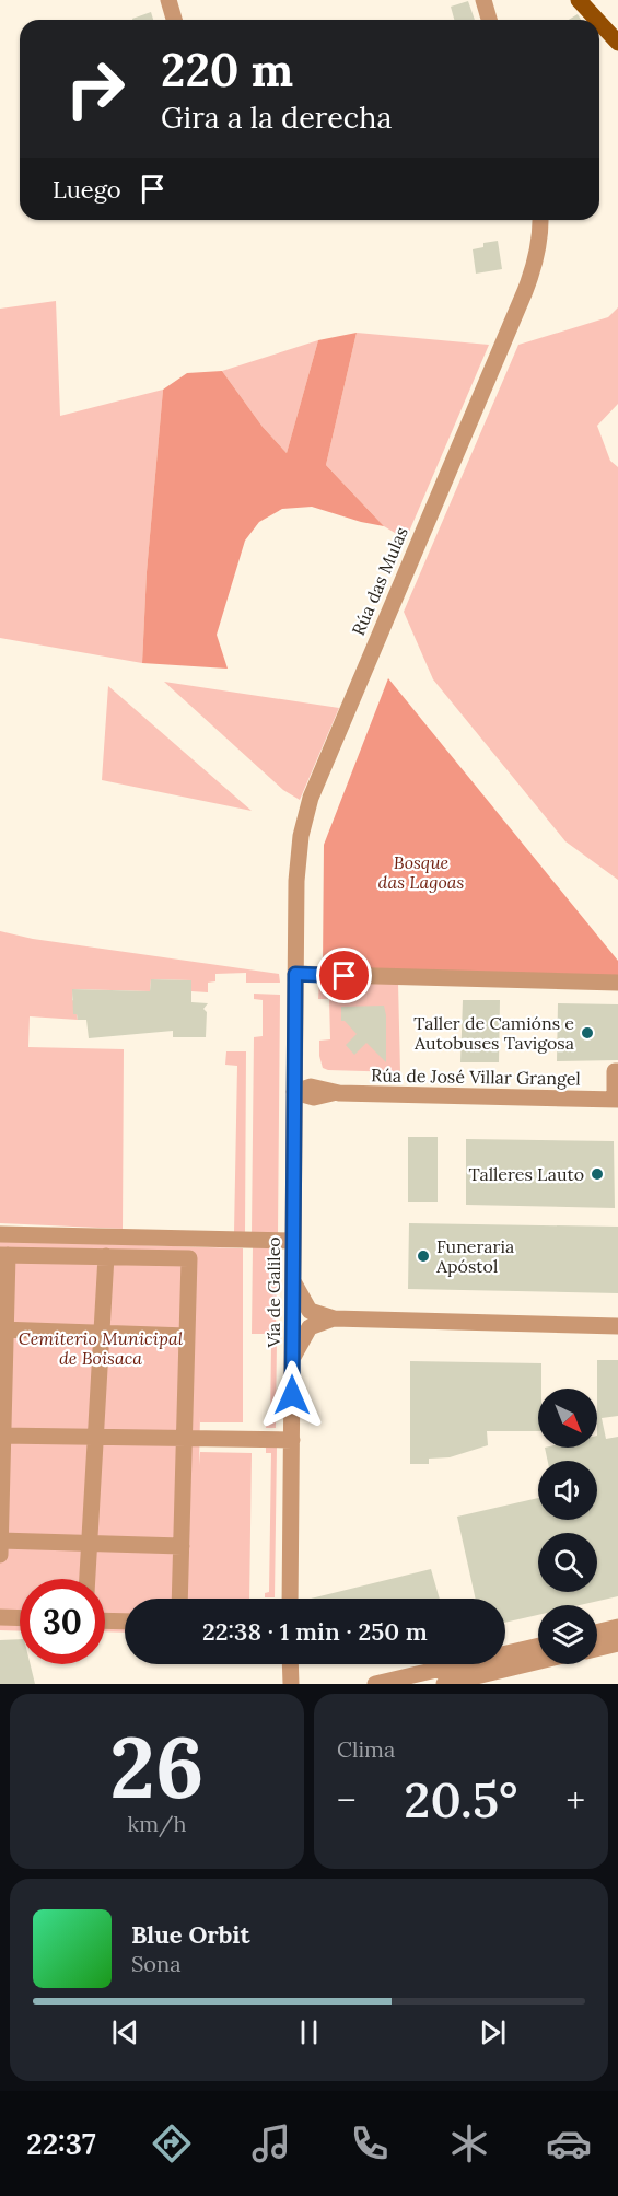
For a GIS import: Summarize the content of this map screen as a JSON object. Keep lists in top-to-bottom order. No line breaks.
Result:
{"streets":{"street":["Rúa das Mulas","Rúa de José Villar Grangel","Vía de Galileo"]},"crossings":[["Rúa das Mulas","Vía de Galileo"],["Rúa de José Villar Grangel","Vía de Galileo"]],"parks":["Bosque das Lagoas","Cemiterio Municipal de Boisaca"],"places":["Taller de Camións e Autobuses Tavigosa","Talleres Lauto","Funeraria Apóstol"],"north":"bottom right","page":{"turn":["220 m","Gira a la derecha"],"then":"Luego","limit":"30","trip":"22:38 · 1 min · 250 m","tile":[["26","km/h"],"Clima"],"heat":["−","20.5°","+"],"song":["Blue Orbit","Sona"],"tabs":"22:37"}}
